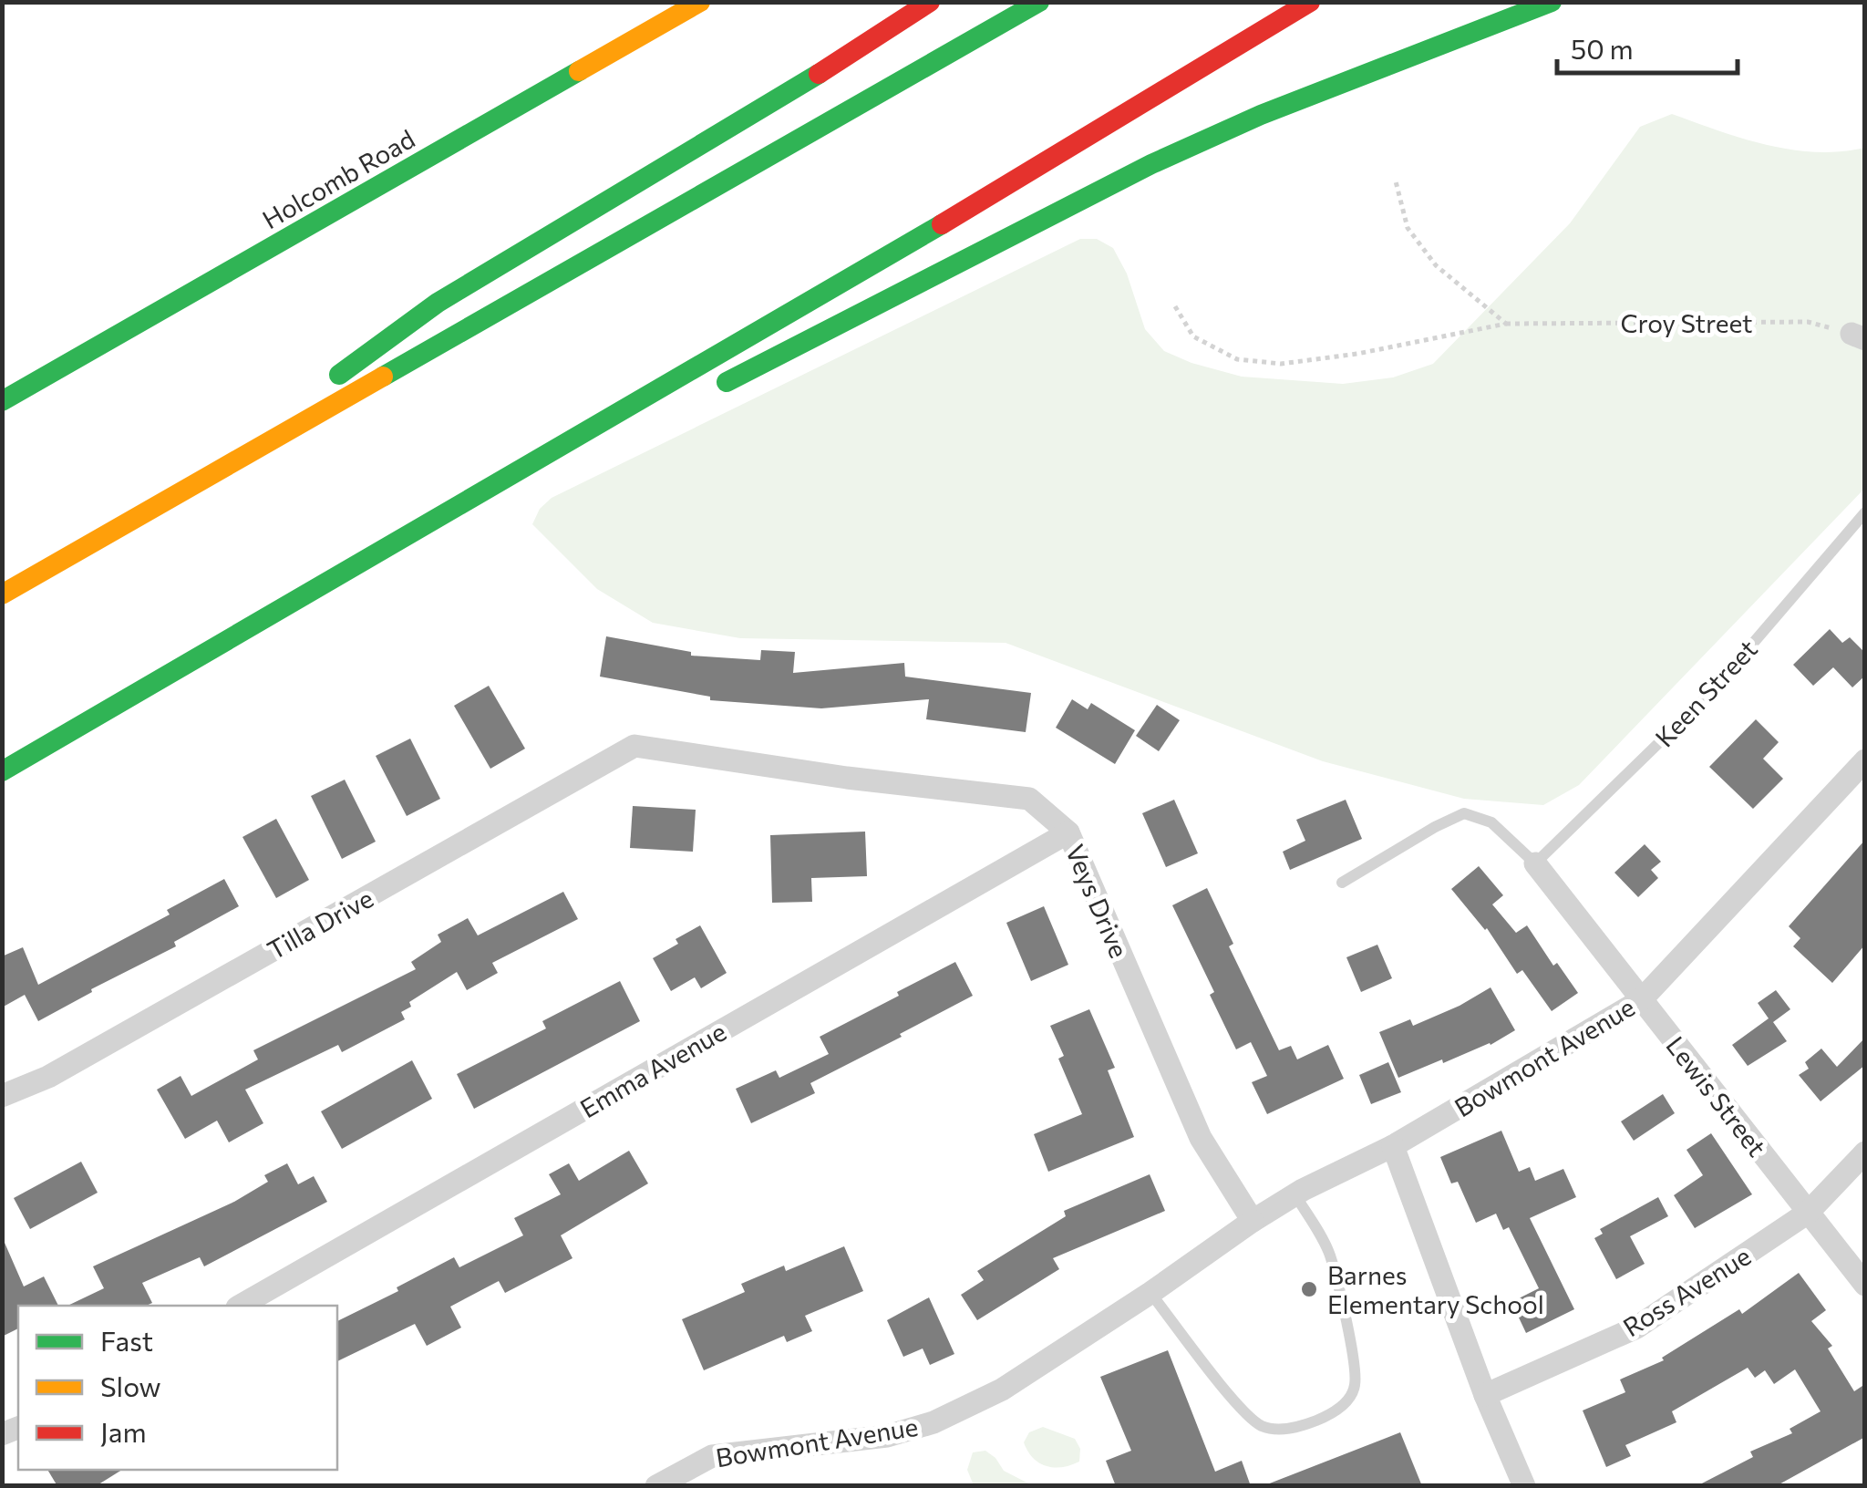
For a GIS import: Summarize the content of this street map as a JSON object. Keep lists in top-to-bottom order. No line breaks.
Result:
{"streets":{"main road":["Holcomb Road"],"street":["Veys Drive","Tilla Drive","Bowmont Avenue","Emma Avenue","Lewis Street","Ross Avenue"],"lane":["Keen Street"],"path":["Croy Street"]},"crossings":[["Keen Street","Lewis Street"],["Veys Drive","Tilla Drive"],["Veys Drive","Bowmont Avenue"],["Veys Drive","Emma Avenue"],["Bowmont Avenue","Lewis Street"],["Lewis Street","Ross Avenue"]],"places":["Barnes Elementary School"],"legend":["Fast","Slow","Jam"],"scale_bar":"50 m"}
